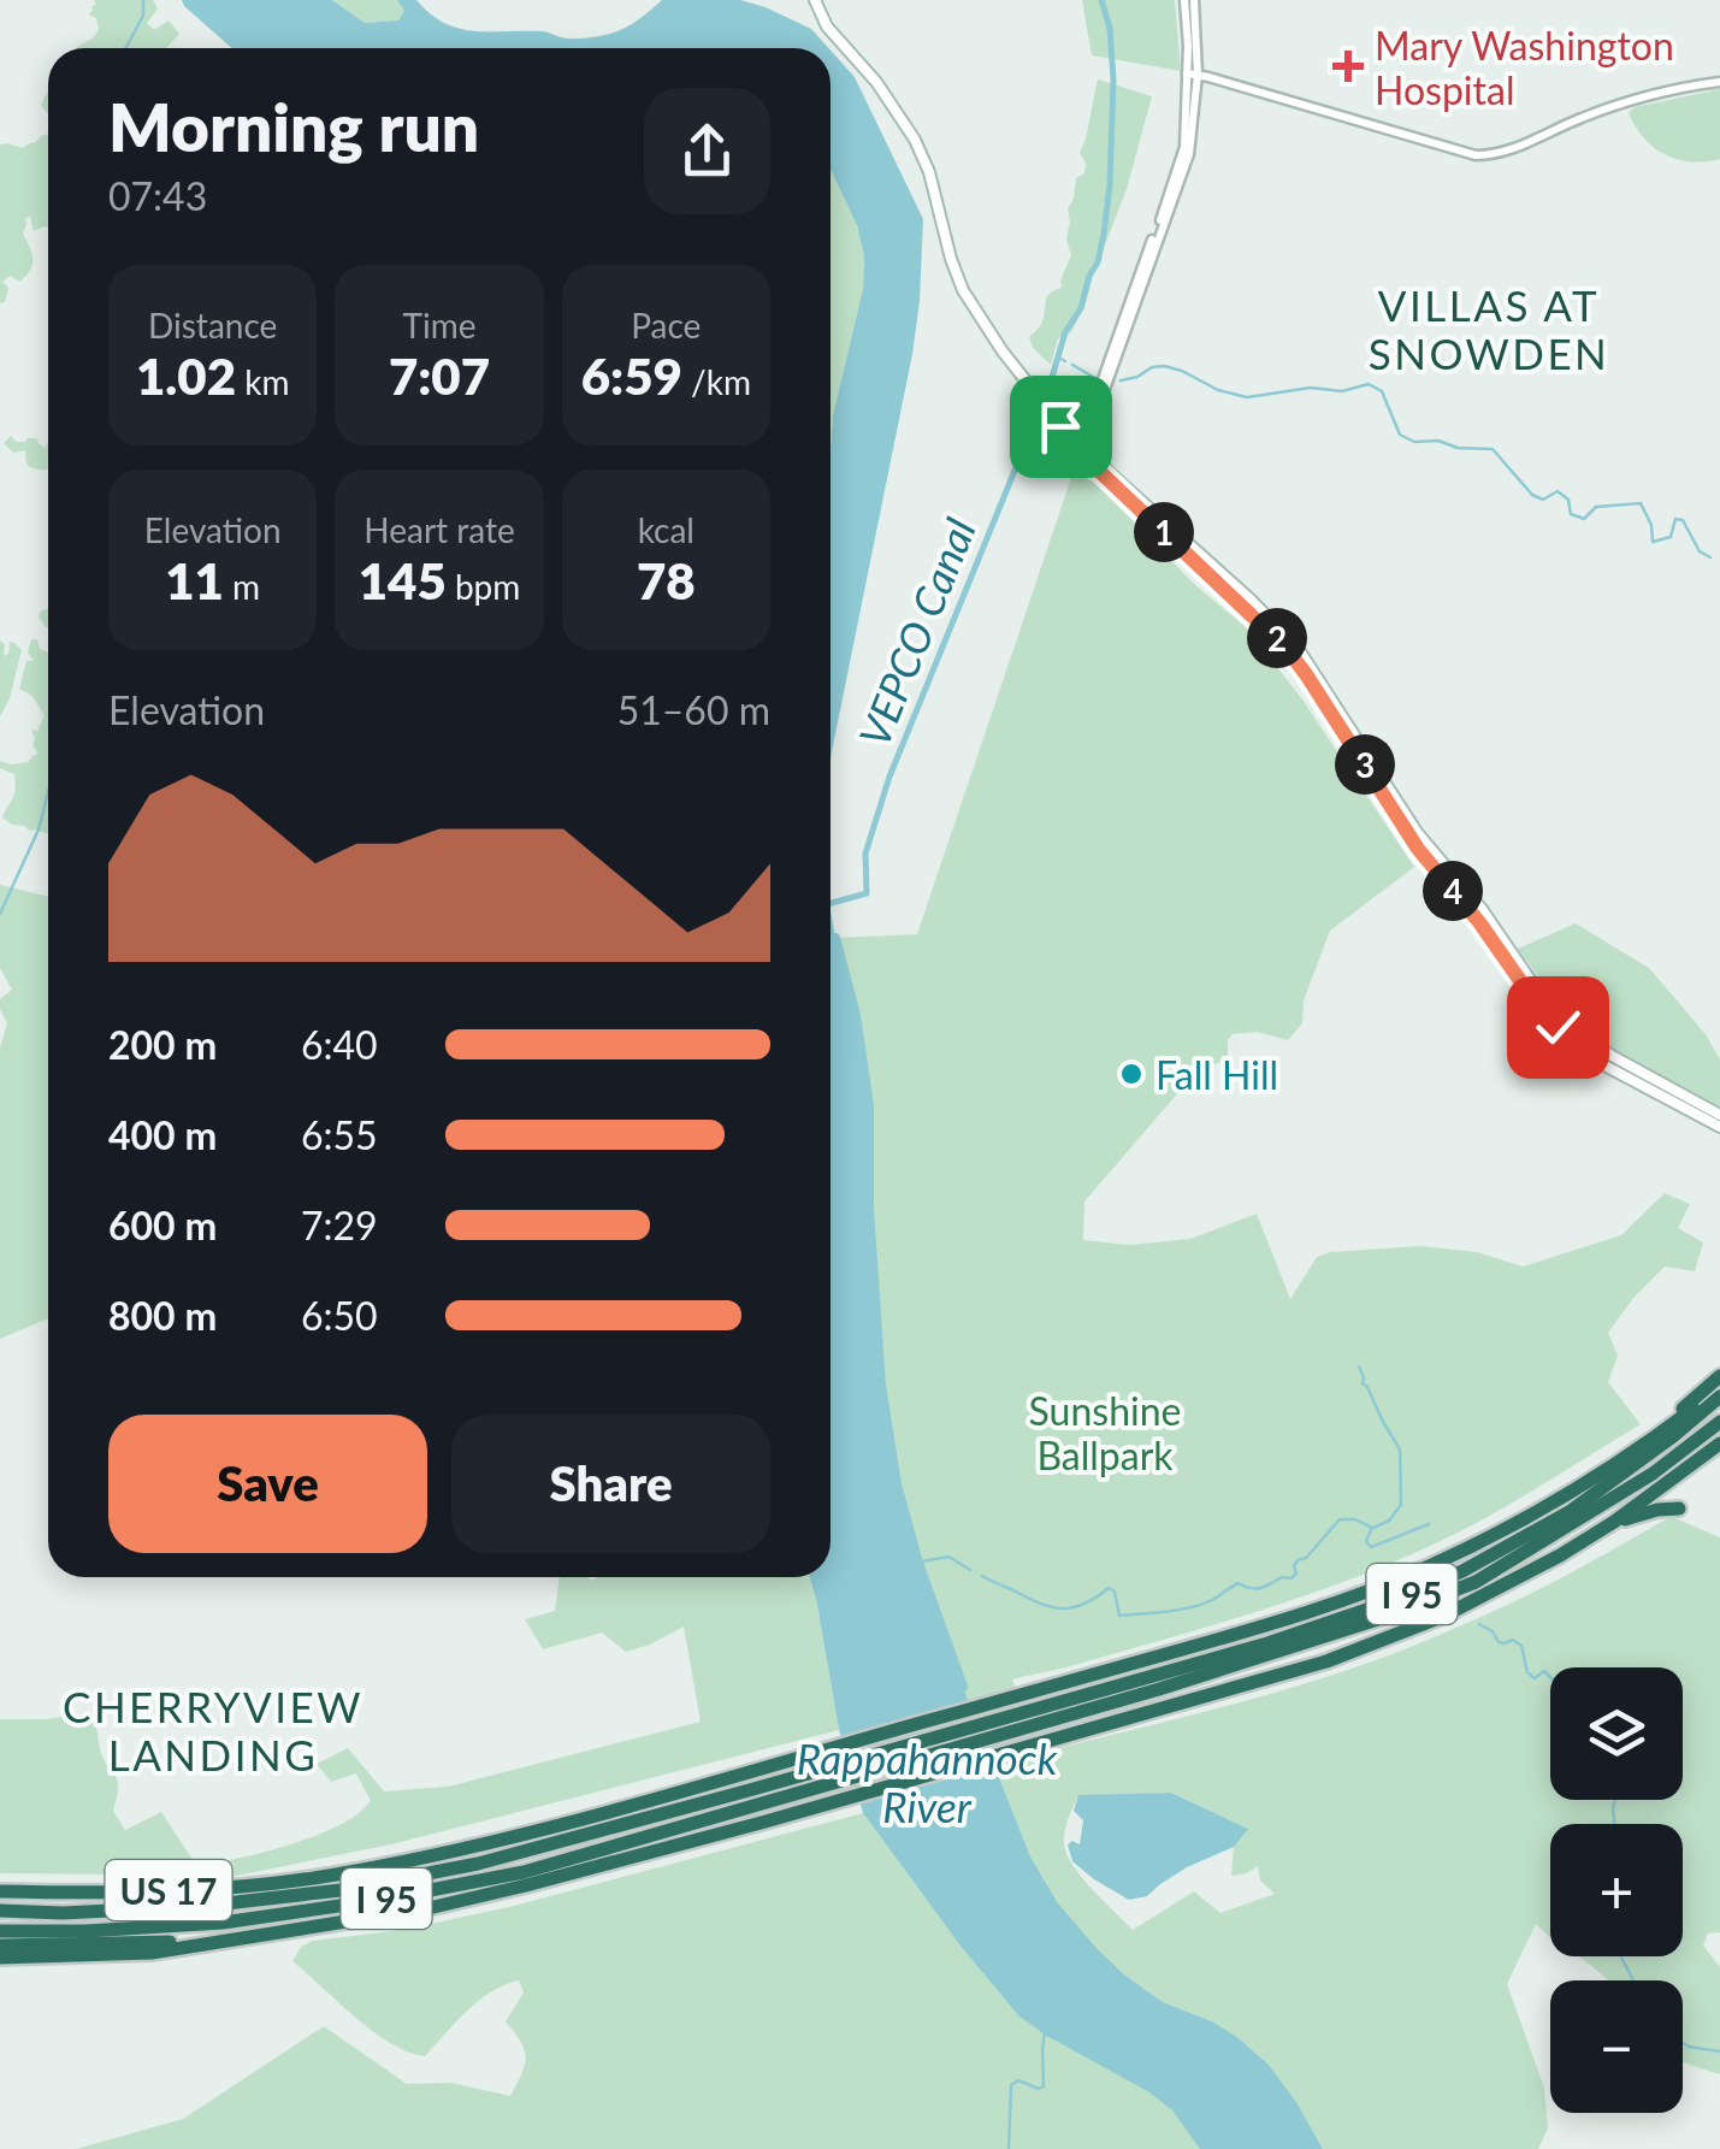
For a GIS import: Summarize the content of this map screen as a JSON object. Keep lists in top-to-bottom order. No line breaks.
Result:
{"streets":{"highway":["I 95","US 17"]},"crossings":[["I 95","US 17"]],"districts":["VILLAS AT SNOWDEN","CHERRYVIEW LANDING"],"water":["VEPCO Canal","Rappahannock River"],"parks":["Sunshine Ballpark"],"places":{"health":["Mary Washington Hospital"],"other":["Fall Hill"]},"page":{"heading":["Morning run","07:43"],"stats":[["Distance","1.02 km"],["Time","7:07"],["Pace","6:59 /km"],["Elevation","11 m"],["Heart rate","145 bpm"],["kcal","78"]],"pins":["1","2","3","4"],"chart":["Elevation","51–60 m"],"list":[{"name":"200 m","note":"6:40"},{"name":"400 m","note":"6:55"},{"name":"600 m","note":"7:29"},{"name":"800 m","note":"6:50"}],"buttons":["Save","Share"],"map_buttons":["+","−"]}}
